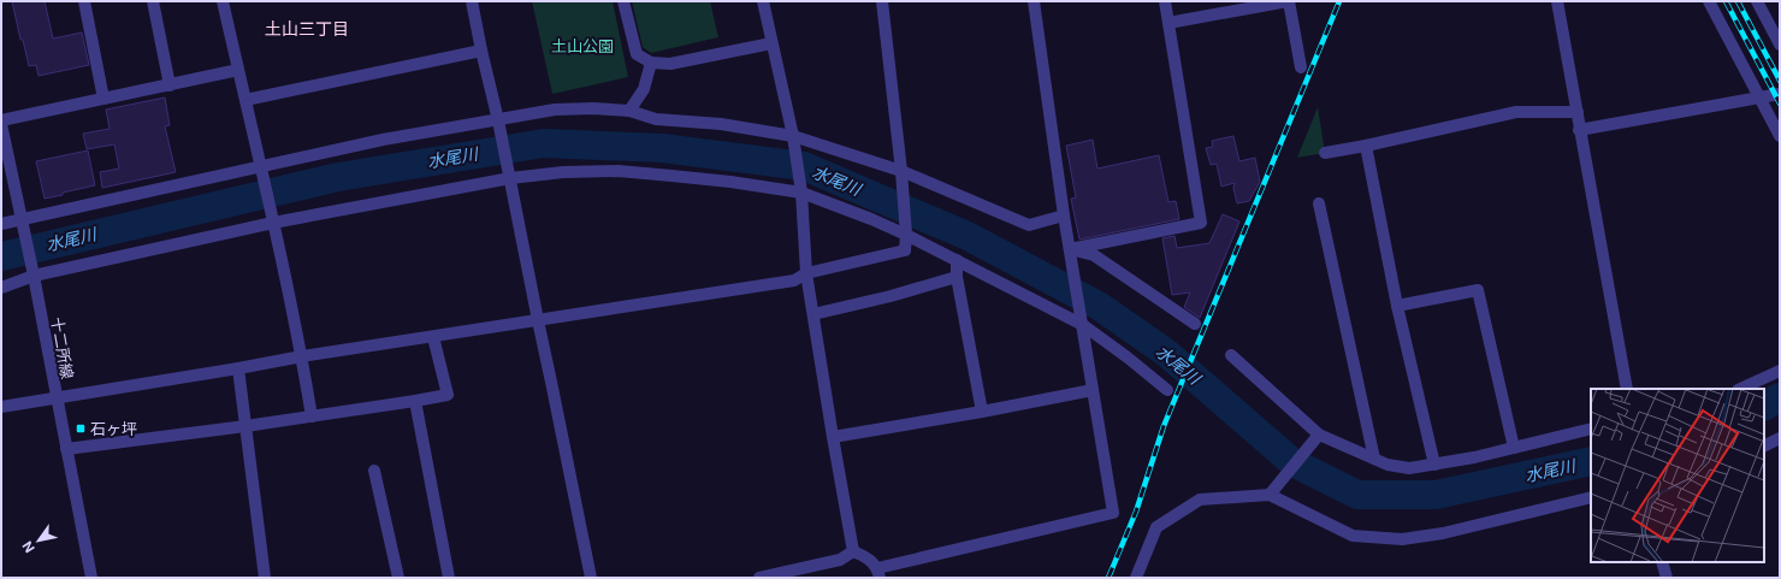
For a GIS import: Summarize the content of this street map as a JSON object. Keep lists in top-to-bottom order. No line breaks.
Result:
{"streets":{"street":["十二所線"]},"districts":["土山三丁目"],"water":["水尾川"],"parks":["土山公園"],"places":{"transit":["石ヶ坪"]},"north":"bottom left"}
